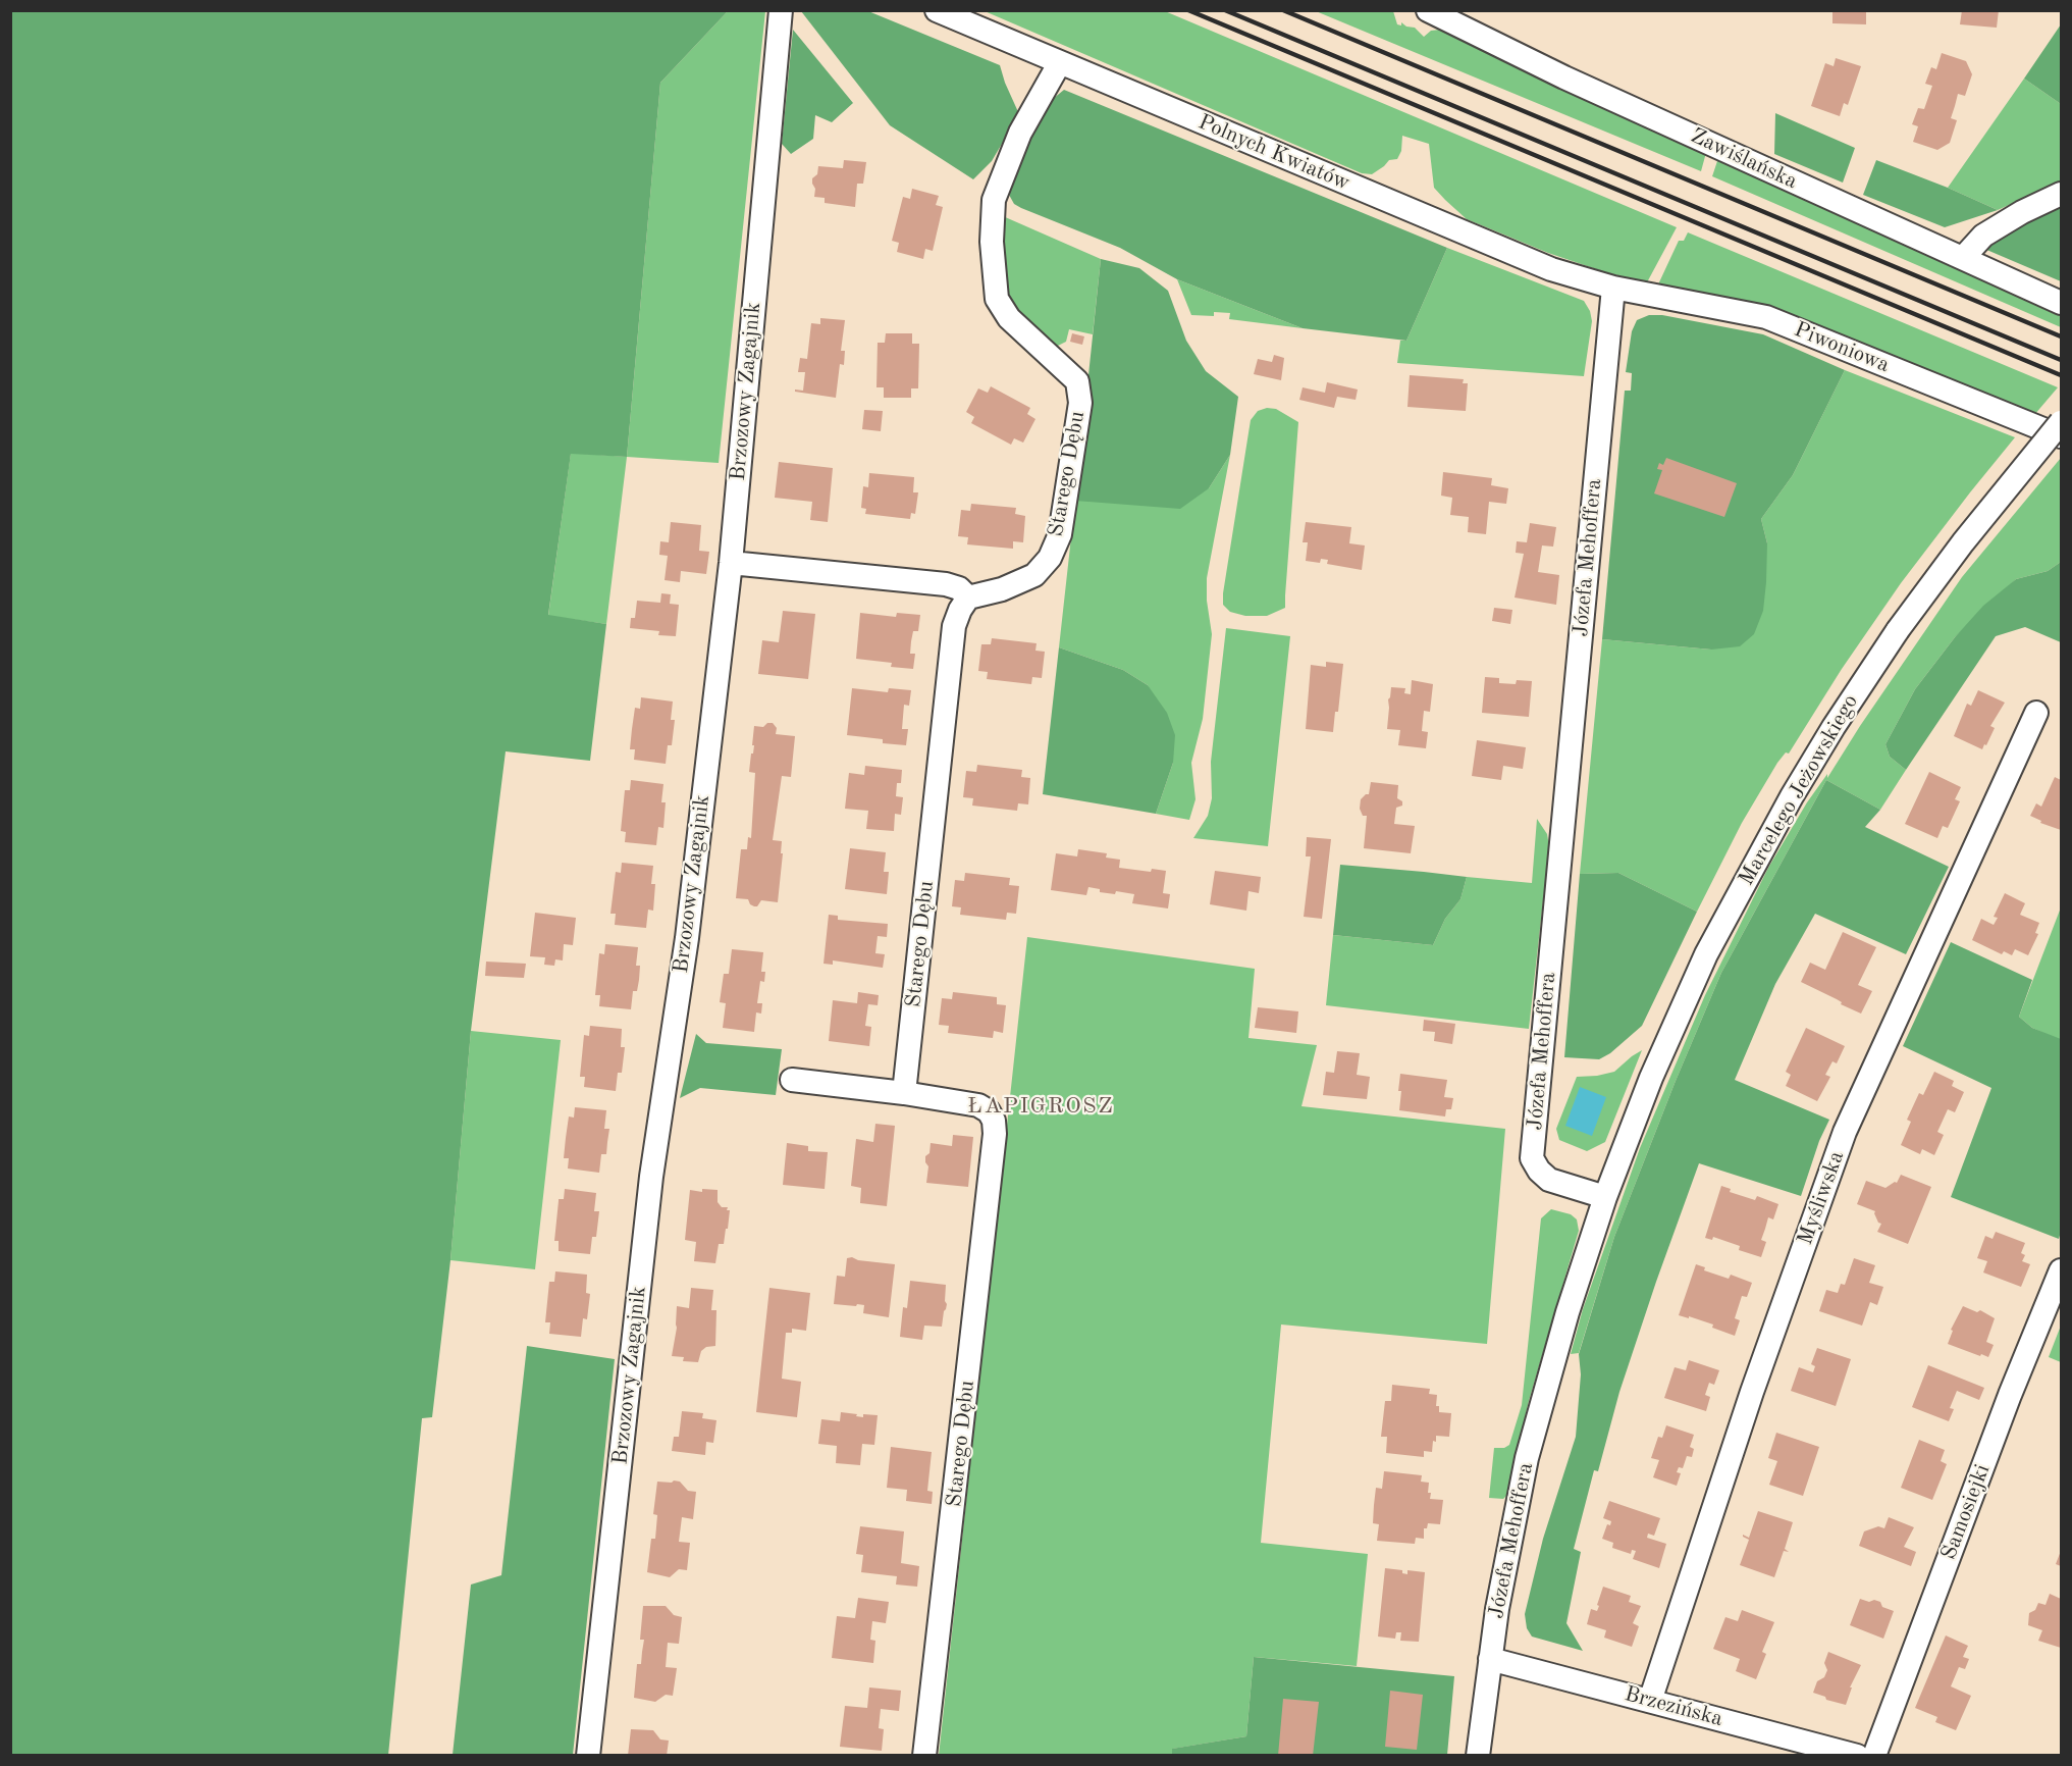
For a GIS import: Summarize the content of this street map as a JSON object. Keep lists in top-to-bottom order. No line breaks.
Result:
{"streets":{"street":["Polnych Kwiatów","Zawiślańska","Piwoniowa","Brzozowy Zagajnik","Starego Dębu","Józefa Mehoffera","Marcelego Jeżowskiego","Myśliwska","Samosiejki","Brzezińska"]},"crossings":[["Polnych Kwiatów","Piwoniowa"],["Polnych Kwiatów","Starego Dębu"],["Polnych Kwiatów","Józefa Mehoffera"],["Piwoniowa","Józefa Mehoffera"],["Józefa Mehoffera","Marcelego Jeżowskiego"],["Józefa Mehoffera","Brzezińska"],["Myśliwska","Brzezińska"]],"districts":["ŁAPIGROSZ"]}
